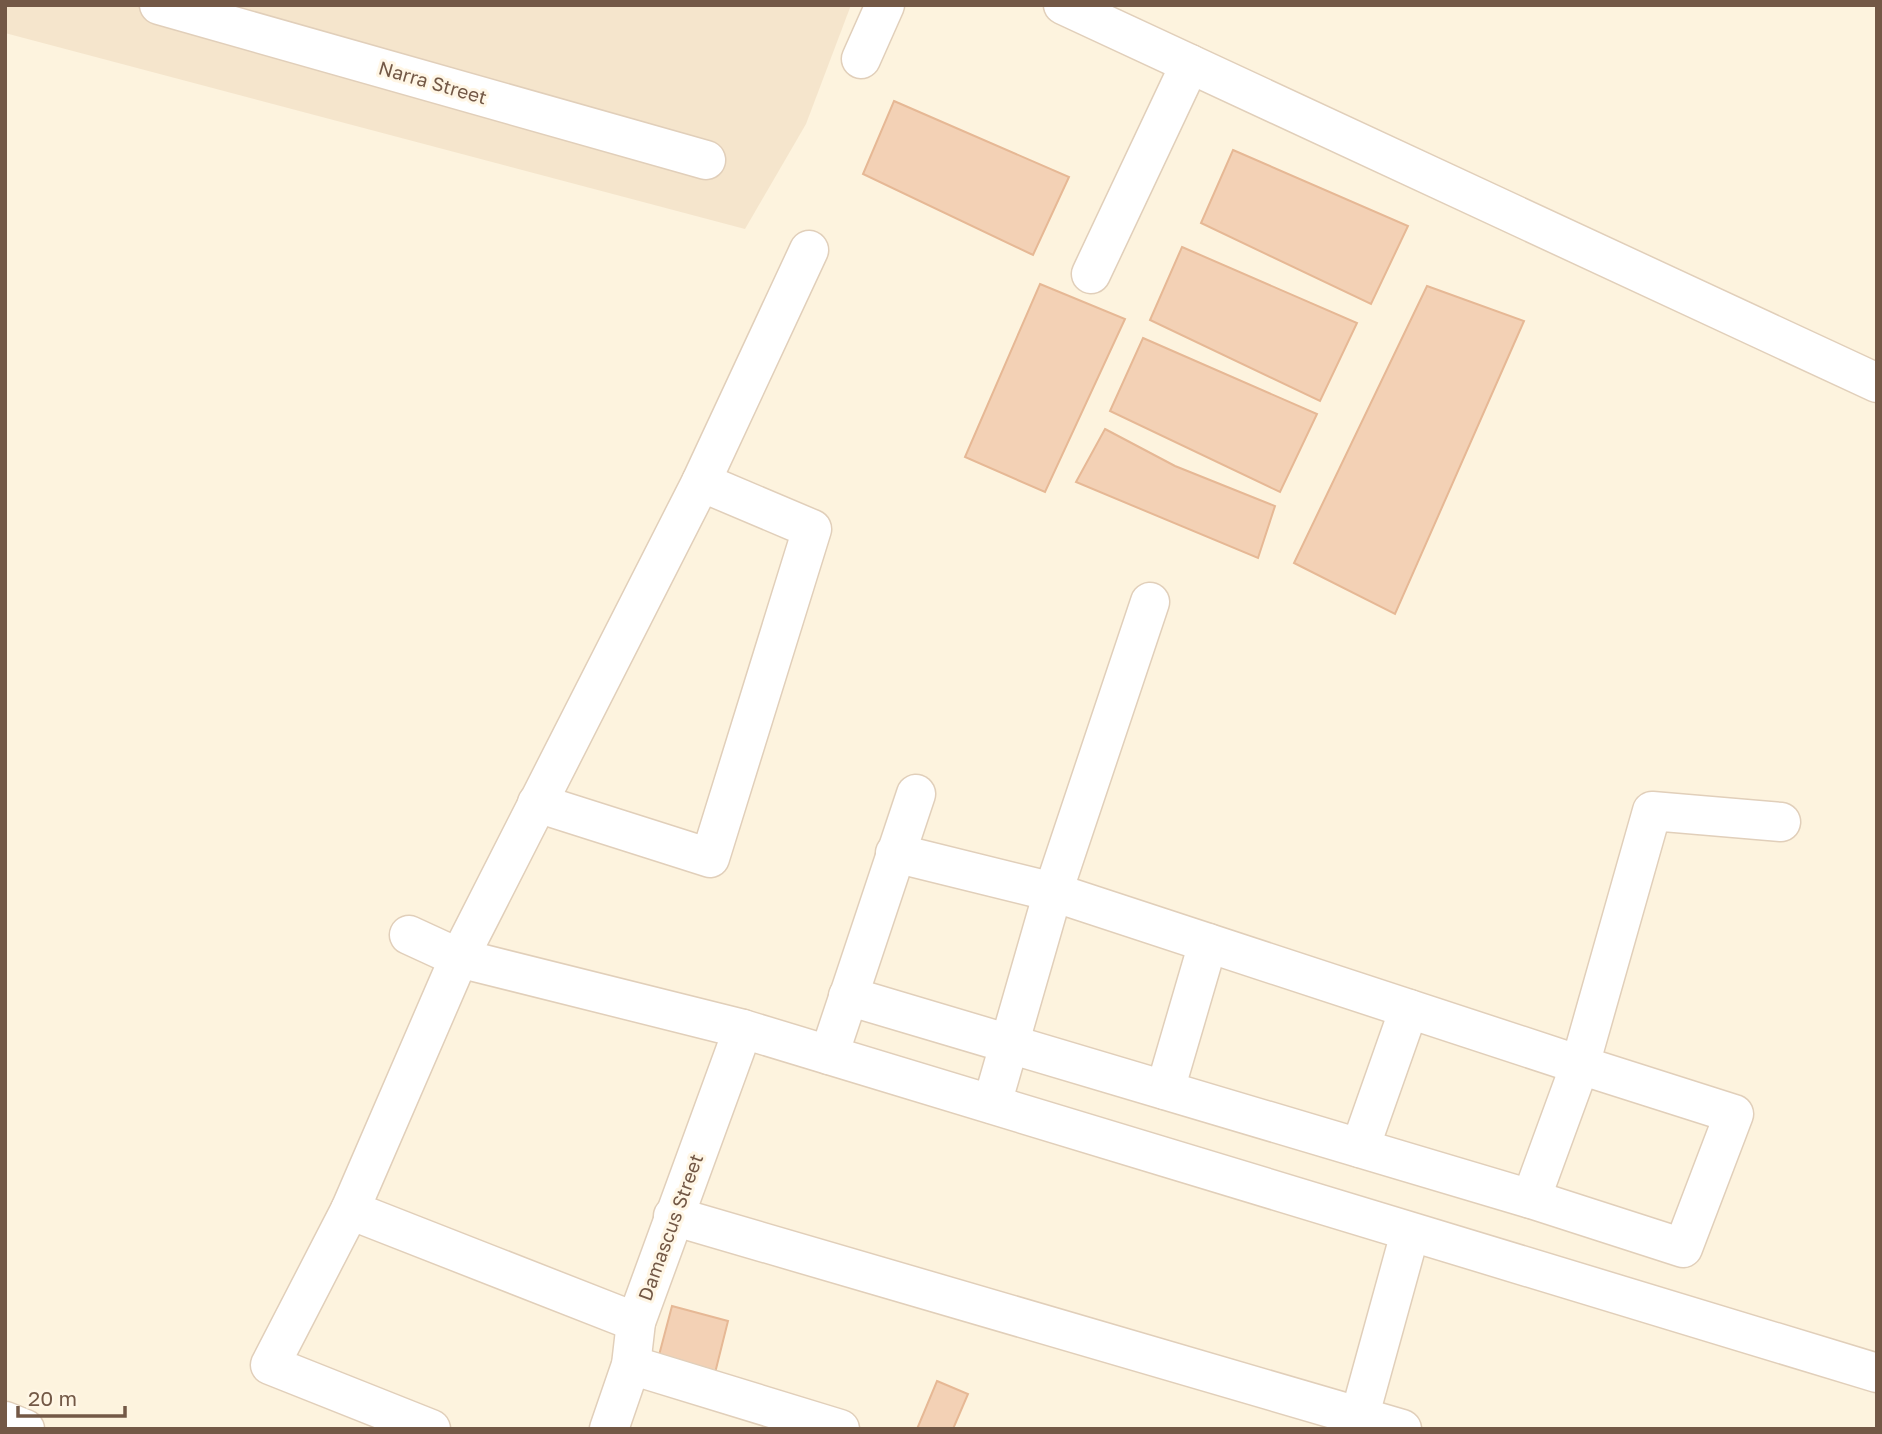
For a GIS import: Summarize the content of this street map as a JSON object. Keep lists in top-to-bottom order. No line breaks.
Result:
{"streets":{"street":["Narra Street","Damascus Street"]},"scale_bar":"20 m"}
